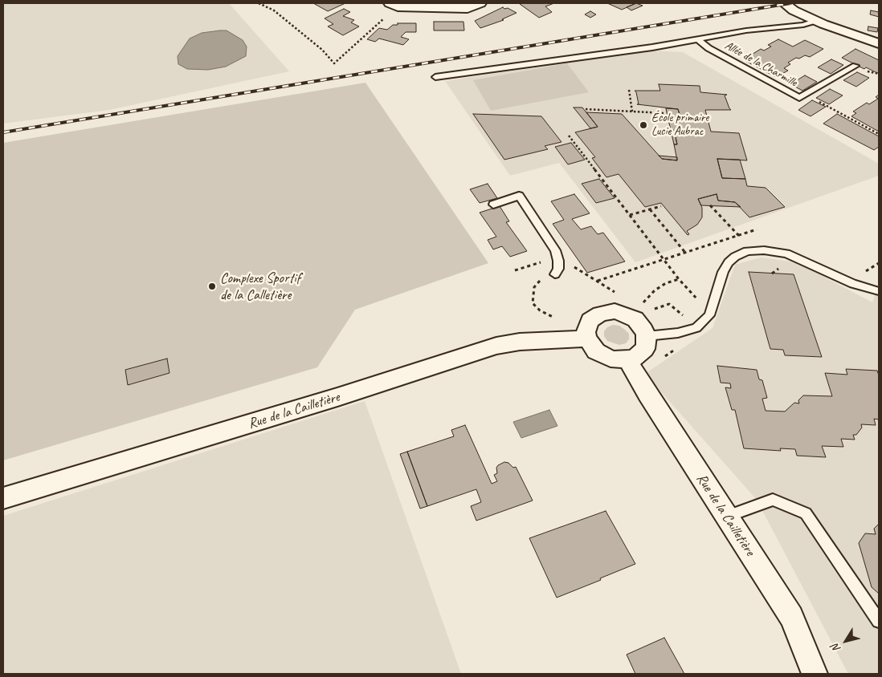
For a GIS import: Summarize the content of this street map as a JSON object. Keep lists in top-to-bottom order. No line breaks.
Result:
{"streets":{"street":["Rue de la Cailletière"],"lane":["Allée de la Charmille"]},"places":["École primaire Lucie Aubrac","Complexe Sportif de la Calletière"],"north":"bottom left"}
